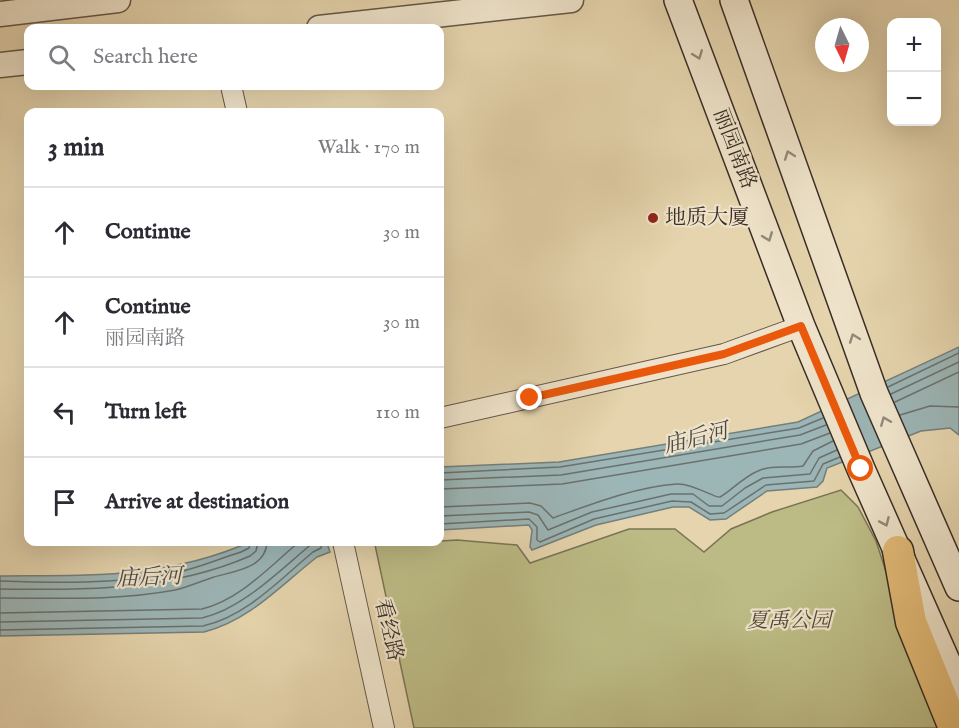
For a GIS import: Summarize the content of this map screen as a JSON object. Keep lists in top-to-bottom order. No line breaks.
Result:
{"streets":{"main road":["丽园南路"],"street":["看经路"]},"water":["庙后河"],"parks":["夏禹公园"],"places":["地质大厦"],"north":"bottom","page":{"map_buttons":["+","−"],"search":"Search here","heading":["3 min","Walk · 170 m"],"list":[["Continue","30 m"],["Continue","丽园南路","30 m"],["Turn left","110 m"],"Arrive at destination"]}}
